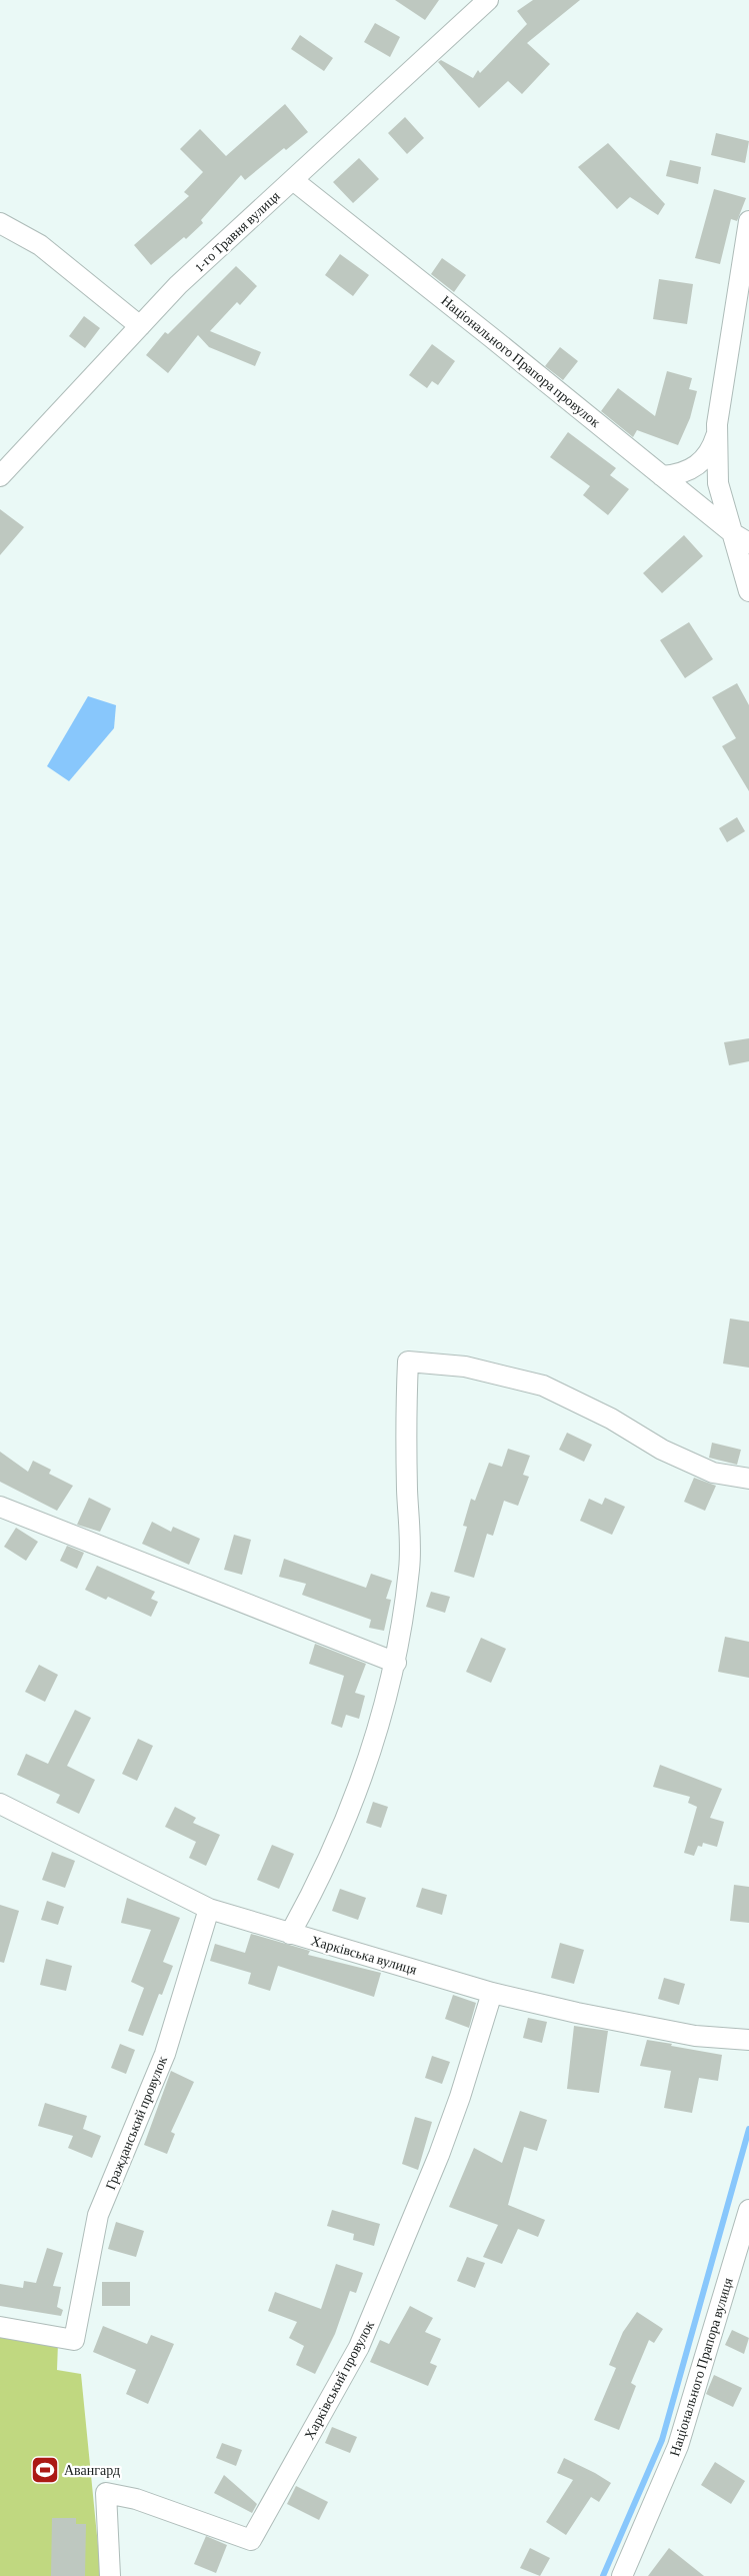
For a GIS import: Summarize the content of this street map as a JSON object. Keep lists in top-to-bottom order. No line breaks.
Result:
{"streets":{"street":["1-го Травня вулиця","Національного Прапора провулок","Харківська вулиця","Гражданський провулок","Національного Прапора вулиця","Харківський провулок"]},"crossings":[["1-го Травня вулиця","Національного Прапора провулок"],["Харківська вулиця","Гражданський провулок"],["Харківська вулиця","Харківський провулок"]],"places":{"sports":["Авангард"]}}
